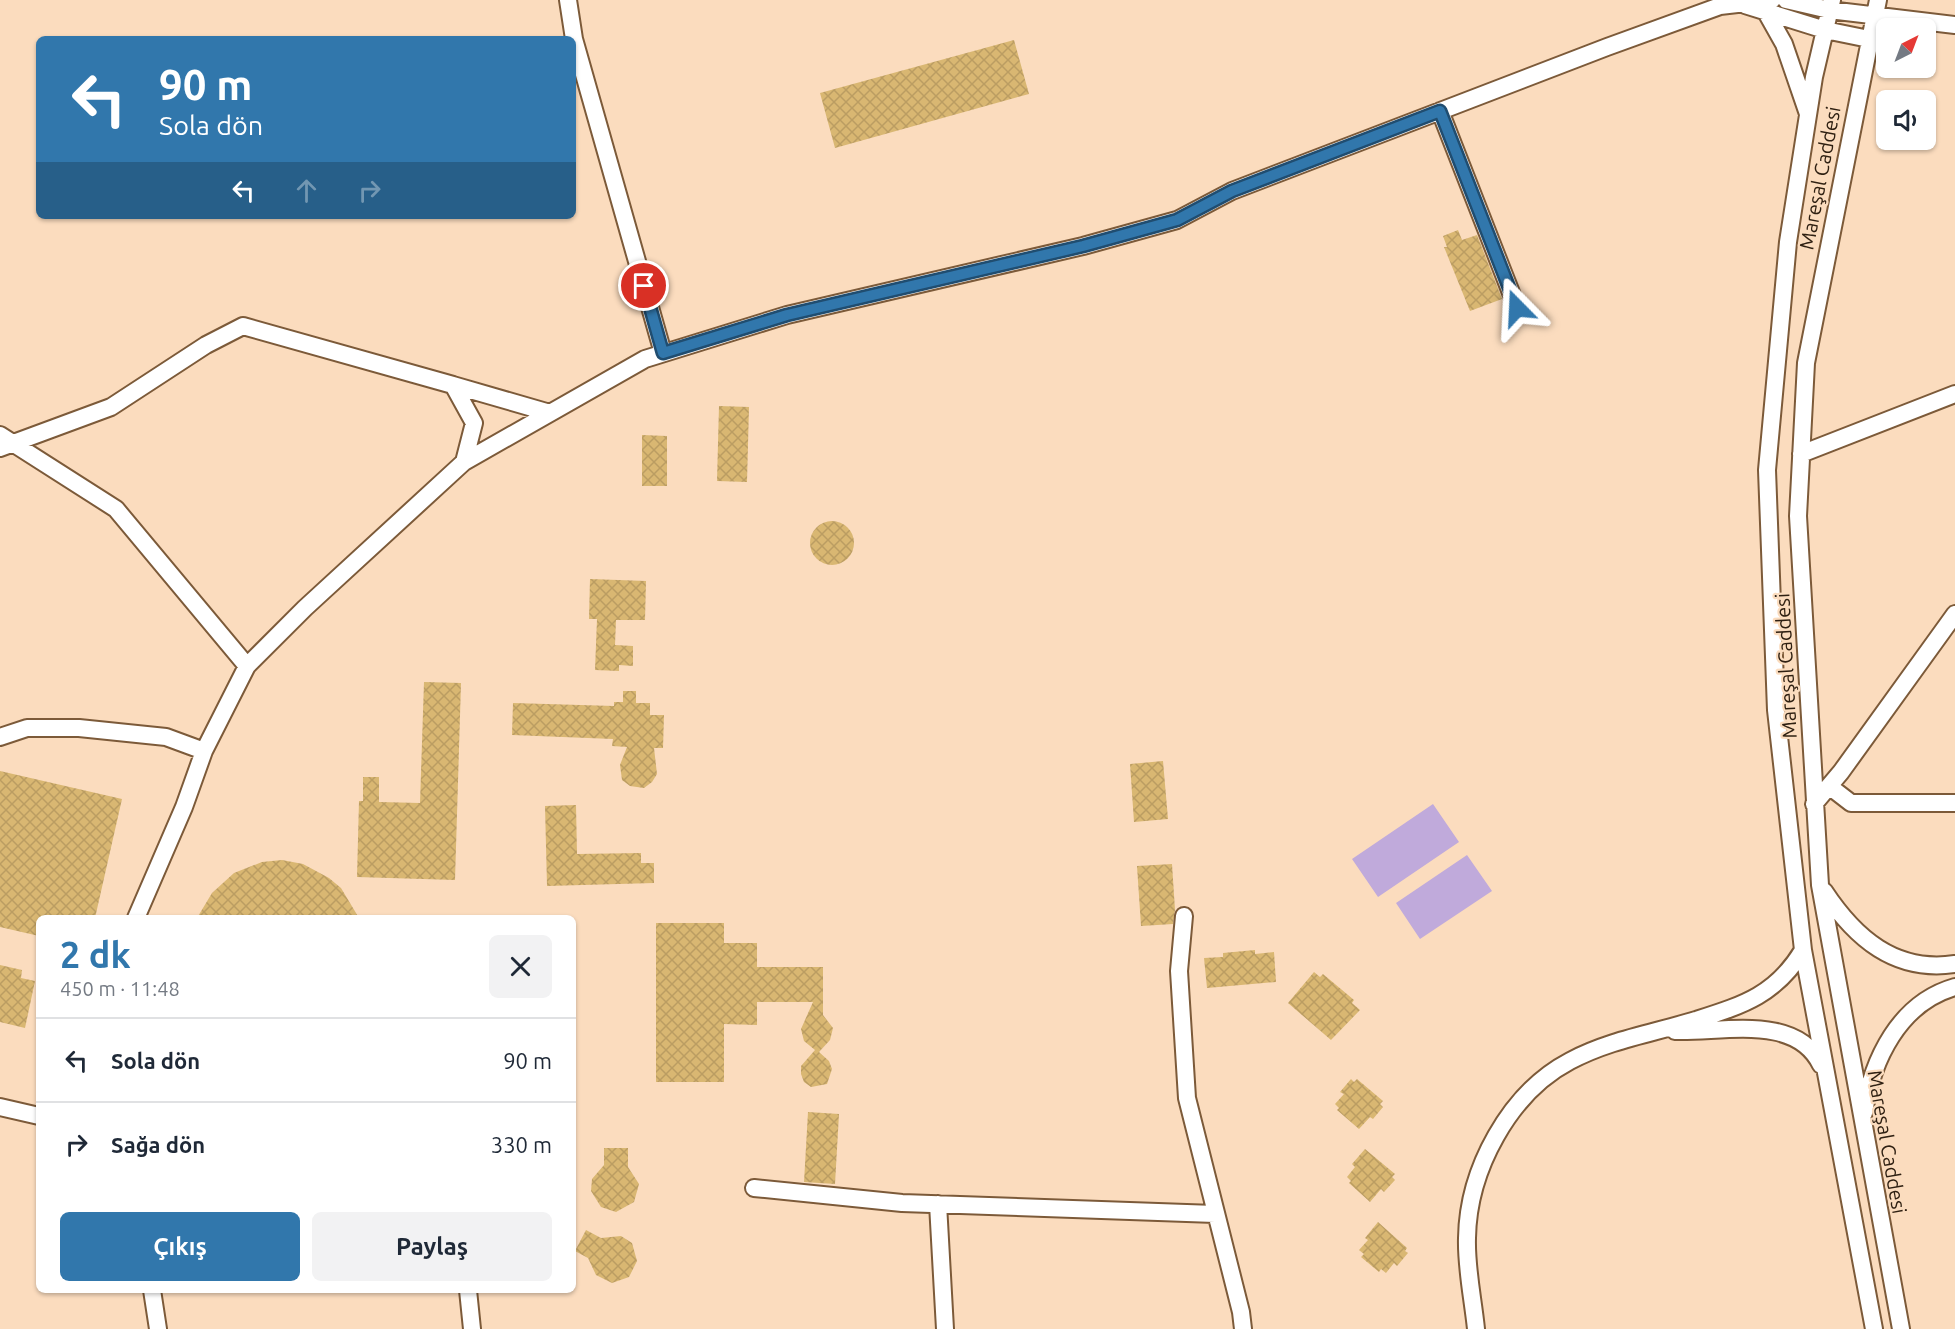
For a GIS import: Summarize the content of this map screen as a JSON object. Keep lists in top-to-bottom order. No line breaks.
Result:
{"streets":{"street":["Mareşal Caddesi"]},"north":"top right","page":{"turn":["90 m","Sola dön"],"heading":["2 dk","450 m · 11:48"],"list":[{"name":"Sola dön","value":"90 m"},{"name":"Sağa dön","value":"330 m"}],"buttons":["Çıkış","Paylaş"]}}
